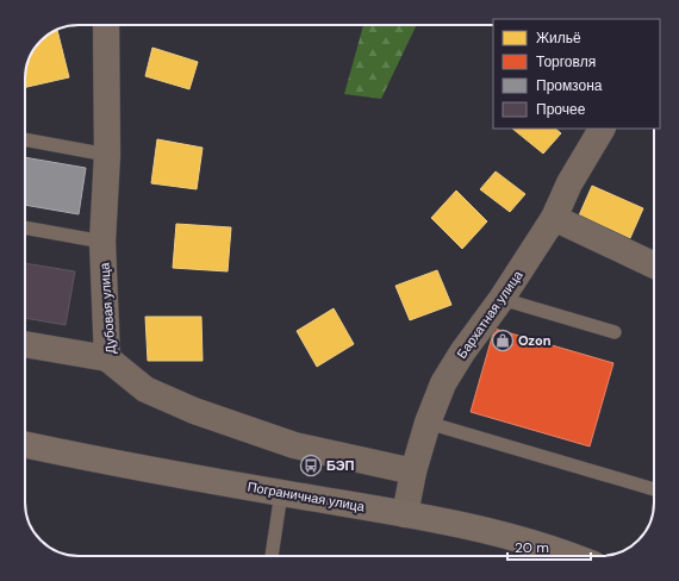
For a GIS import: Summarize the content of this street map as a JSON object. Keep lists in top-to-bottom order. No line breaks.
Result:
{"streets":{"main road":["Пограничная улица"],"street":["Дубовая улица","Бархатная улица"]},"crossings":[["Дубовая улица","Бархатная улица"],["Бархатная улица","Пограничная улица"]],"places":{"shop":["Ozon"],"bus stop":["БЭП"]},"legend":["Жильё","Торговля","Промзона","Прочее"],"scale_bar":"20 m"}
